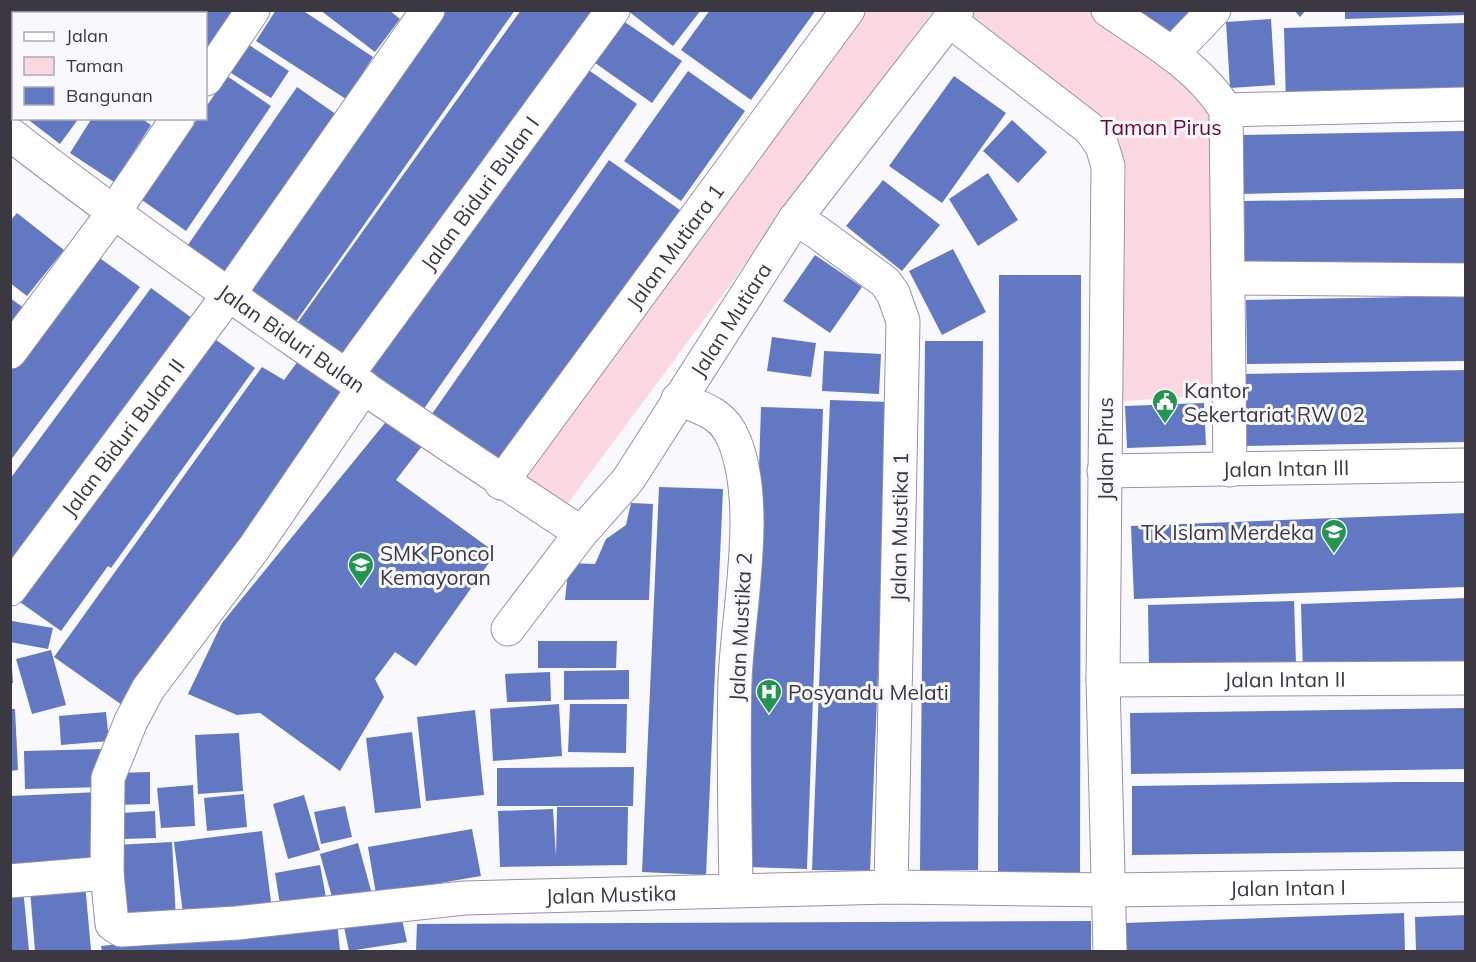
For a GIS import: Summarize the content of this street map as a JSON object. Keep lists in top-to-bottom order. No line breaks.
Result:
{"streets":{"street":["Jalan Biduri Bulan I","Jalan Mutiara 1","Jalan Mutiara","Jalan Biduri Bulan","Jalan Biduri Bulan II","Jalan Pirus","Jalan Intan III","Jalan Mustika 1","Jalan Mustika 2","Jalan Intan II","Jalan Intan I","Jalan Mustika"]},"crossings":[["Jalan Biduri Bulan I","Jalan Biduri Bulan"],["Jalan Biduri Bulan I","Jalan Mustika"],["Jalan Mutiara 1","Jalan Biduri Bulan"],["Jalan Mutiara","Jalan Biduri Bulan"],["Jalan Mutiara","Jalan Pirus"],["Jalan Mutiara","Jalan Mustika 1"],["Jalan Mutiara","Jalan Mustika 2"],["Jalan Biduri Bulan","Jalan Biduri Bulan II"],["Jalan Pirus","Jalan Intan III"],["Jalan Pirus","Jalan Intan II"],["Jalan Pirus","Jalan Intan I"],["Jalan Pirus","Jalan Mustika"],["Jalan Mustika 1","Jalan Mustika"],["Jalan Mustika 2","Jalan Mustika"],["Jalan Intan I","Jalan Mustika"]],"parks":["Taman Pirus"],"places":{"public building":["Kantor Sekertariat RW 02"],"school or university":["TK Islam Merdeka","SMK Poncol Kemayoran"],"hospital":["Posyandu Melati"]},"legend":["Jalan","Taman","Bangunan"]}
